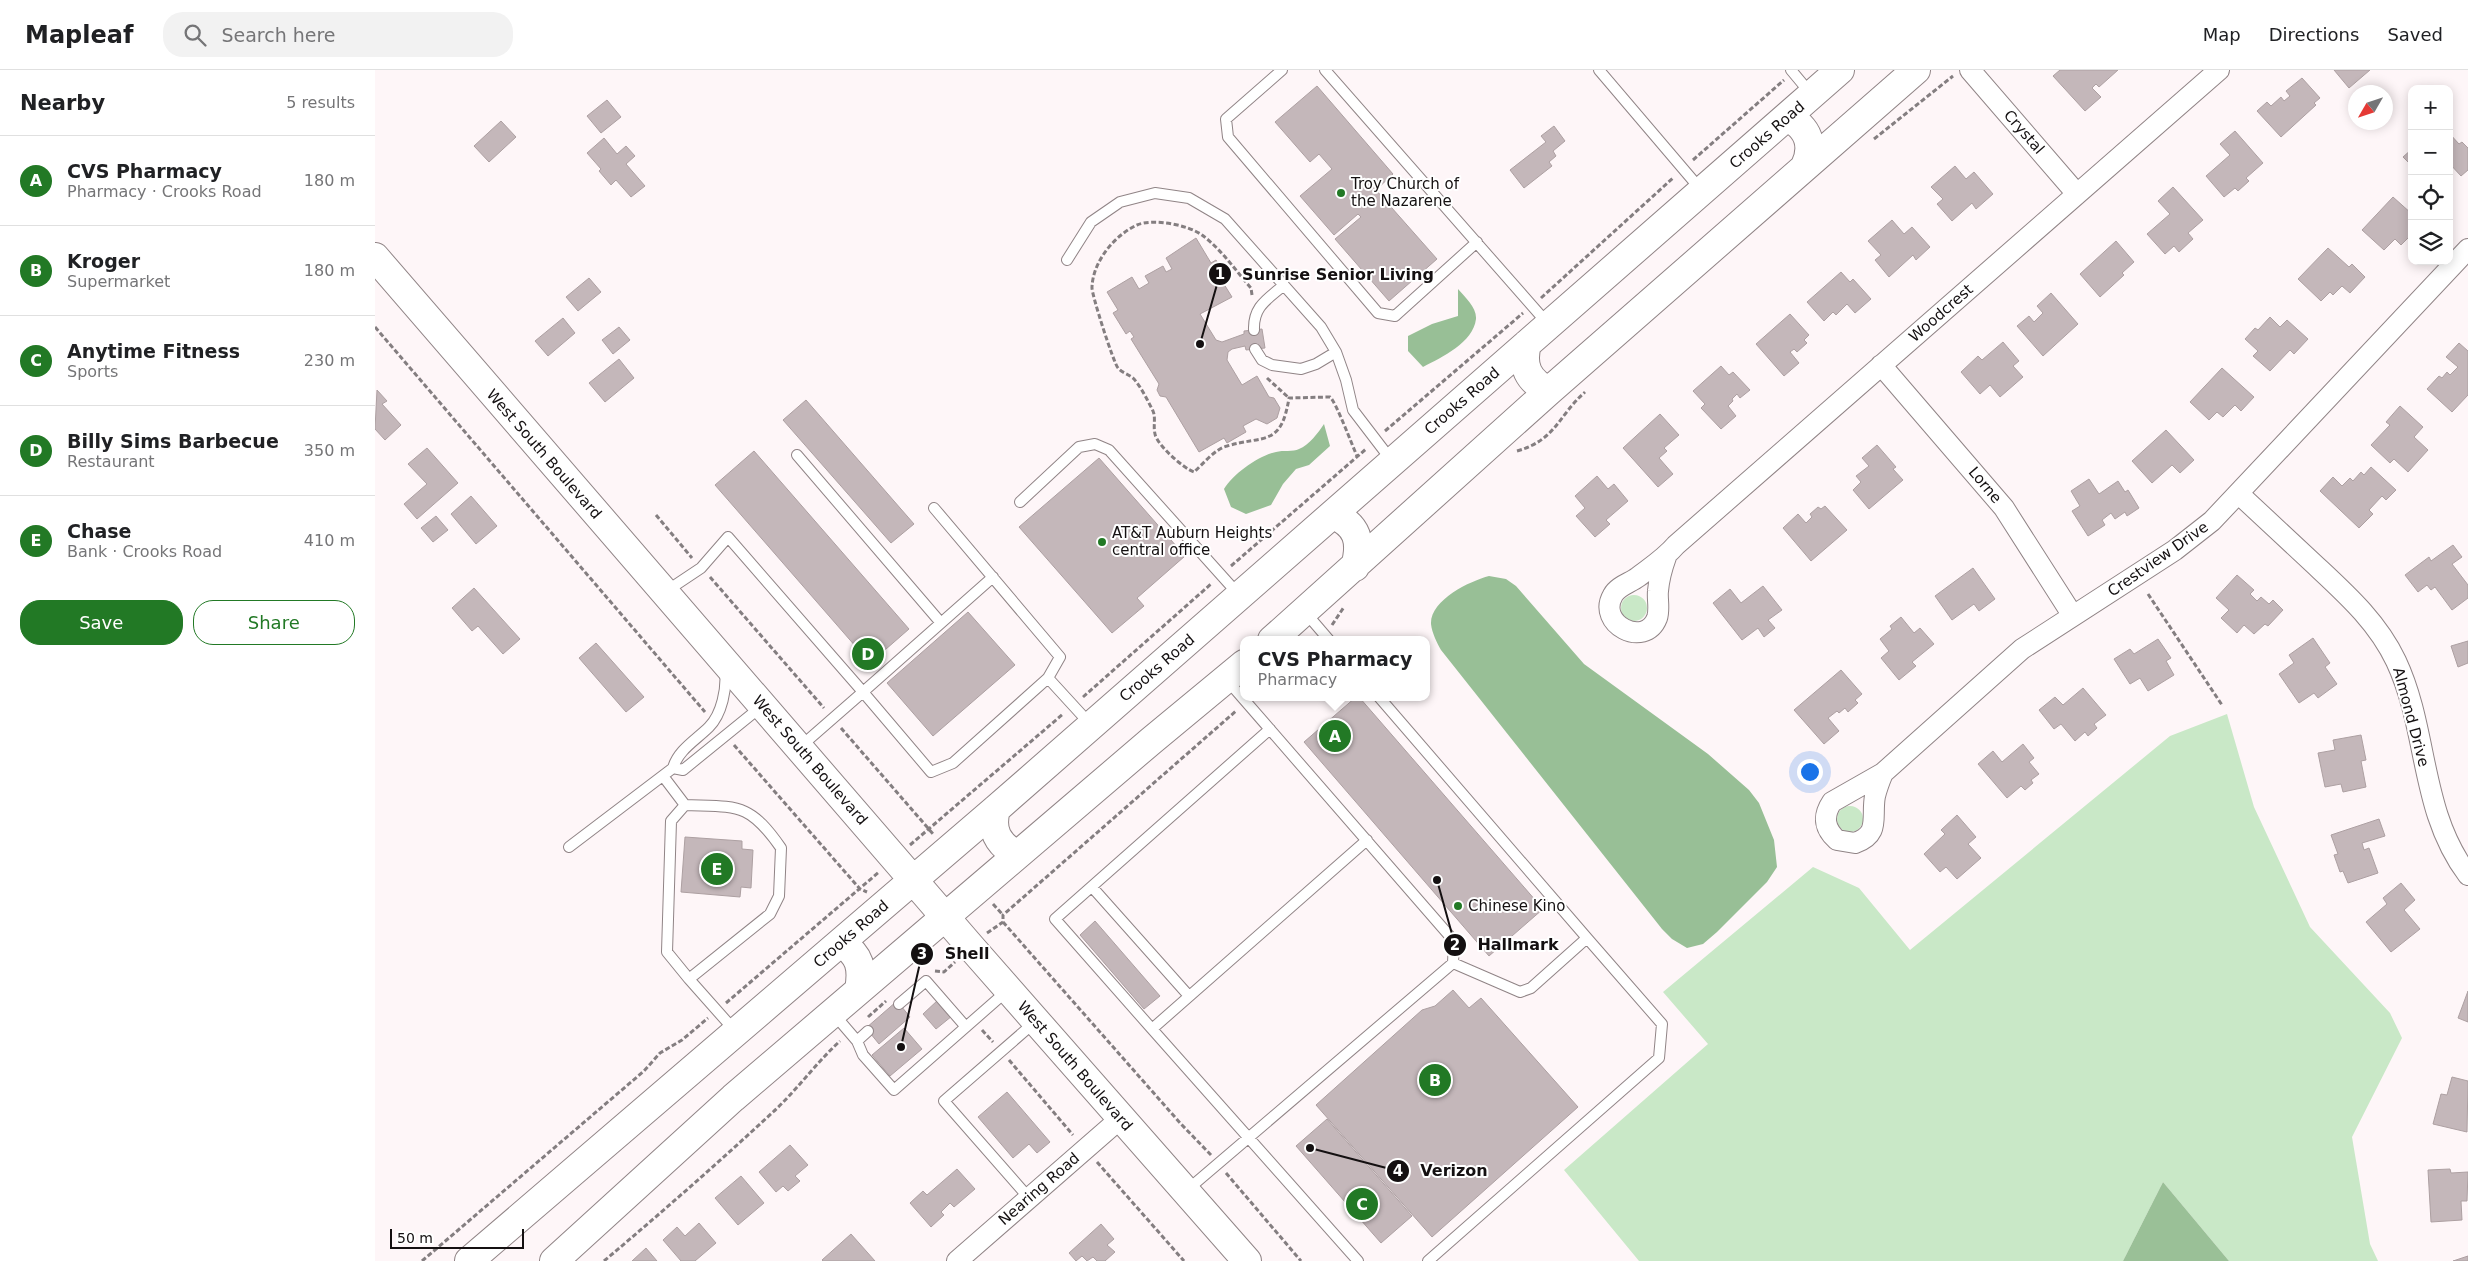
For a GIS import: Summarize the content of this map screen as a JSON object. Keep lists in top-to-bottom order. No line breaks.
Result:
{"streets":{"main road":["Crooks Road","West South Boulevard"],"street":["Crystal","Woodcrest","Lorne","Crestview Drive","Almond Drive","Nearing Road"]},"crossings":[["Crystal","Woodcrest"],["Crooks Road","West South Boulevard"],["Woodcrest","Lorne"],["West South Boulevard","Nearing Road"],["Lorne","Crestview Drive"],["Crestview Drive","Almond Drive"]],"places":["Troy Church of the Nazarene","Sunrise Senior Living","AT&T Auburn Heights central office","Hallmark","Chinese Kino","Shell","Verizon"],"scale_bar":"50 m","north":"bottom left","page":{"header":"Mapleaf","search":"Search here","nav":["Map","Directions","Saved"],"heading":["Nearby","5 results"],"map_buttons":["+","−"],"list":[{"mark":"A","name":"CVS Pharmacy","note":"Pharmacy · Crooks Road","value":"180 m"},{"mark":"B","name":"Kroger","note":"Supermarket","value":"180 m"},{"mark":"C","name":"Anytime Fitness","note":"Sports","value":"230 m"},{"mark":"D","name":"Billy Sims Barbecue","note":"Restaurant","value":"350 m"},{"mark":"E","name":"Chase","note":"Bank · Crooks Road","value":"410 m"}],"buttons":["Save","Share"],"popup":["CVS Pharmacy","Pharmacy"],"pins":["D","A","E","B","C"],"scale":"50 m"}}
